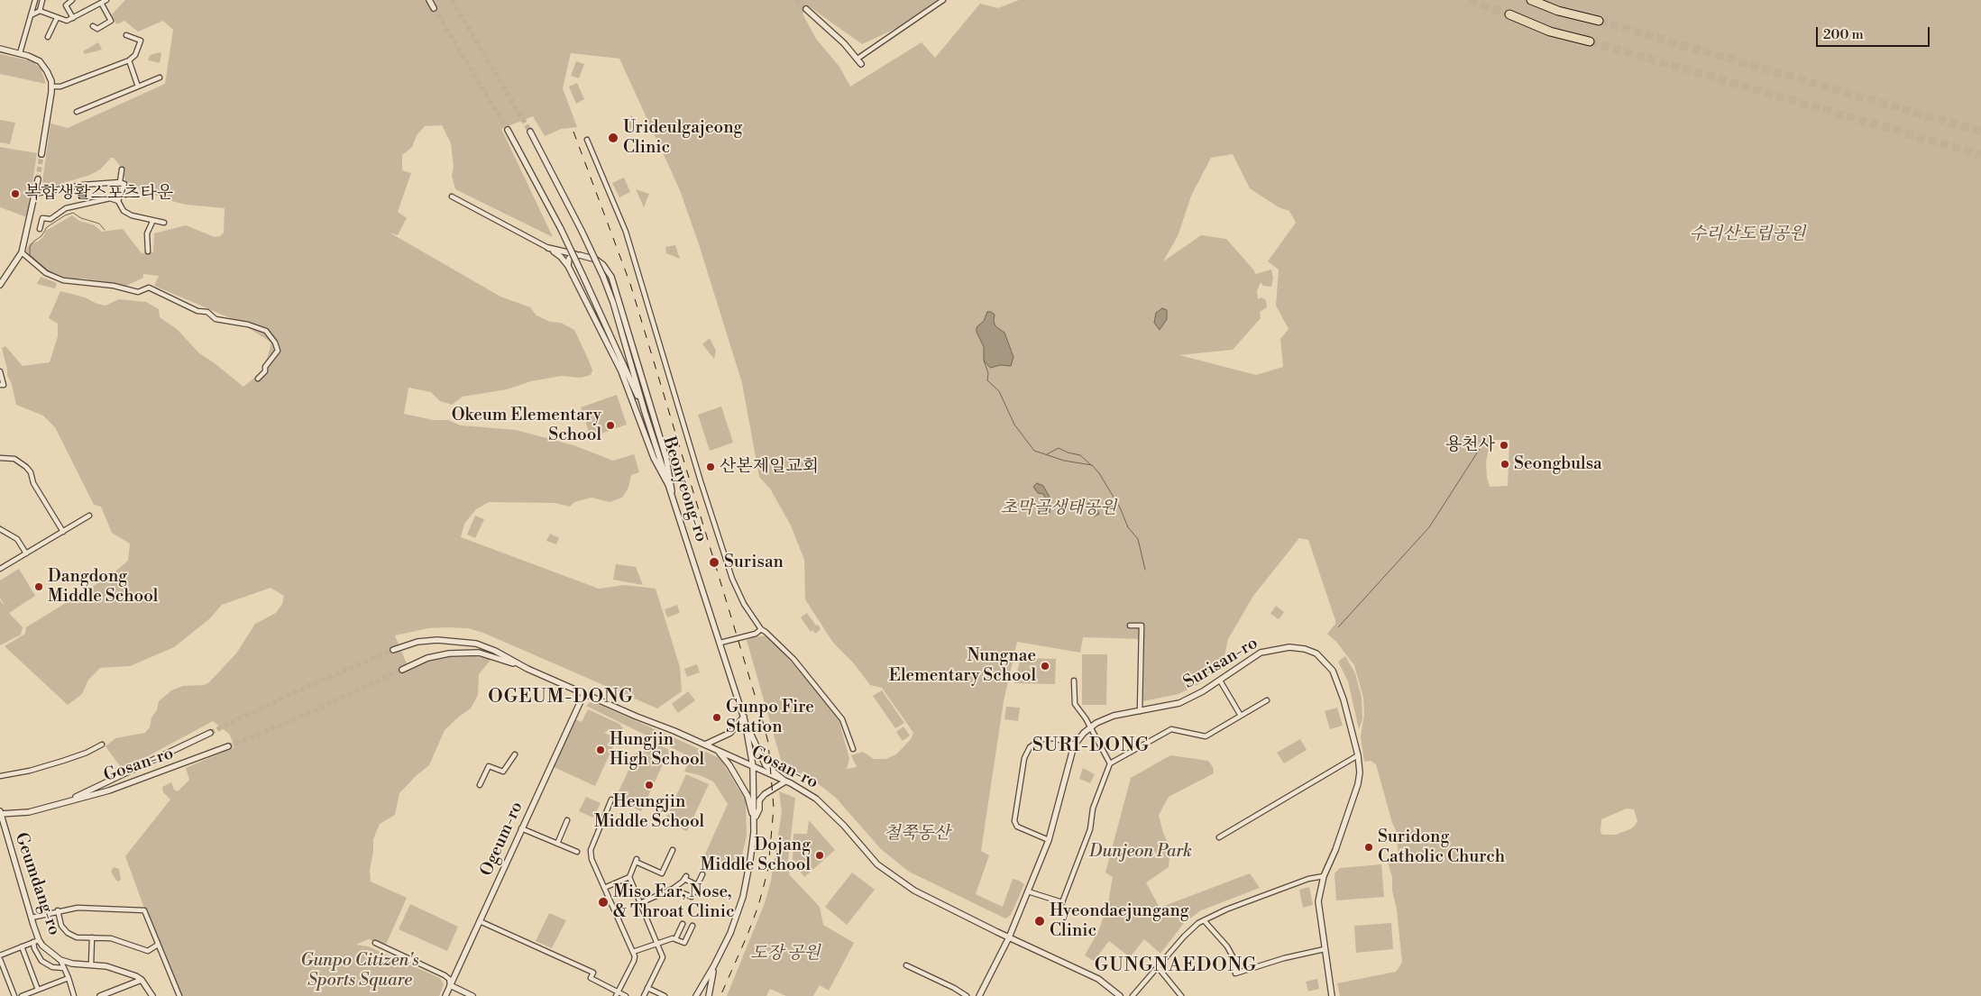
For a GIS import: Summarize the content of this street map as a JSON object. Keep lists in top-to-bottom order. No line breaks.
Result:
{"streets":{"street":["Beonyeong-ro","Surisan-ro","Gosan-ro","Ogeum-ro","Geumdang-ro"]},"crossings":[["Beonyeong-ro","Gosan-ro"],["Surisan-ro","Gosan-ro"],["Gosan-ro","Ogeum-ro"],["Gosan-ro","Geumdang-ro"]],"districts":["OGEUM-DONG","SURI-DONG","GUNGNAEDONG"],"parks":["수리산도립공원","초막골생태공원","철쭉동산","Dunjeon Park","도장 공원","Gunpo Citizen's Sports Square"],"places":["Urideulgajeong Clinic","복합생활스포츠타운","Okeum Elementary School","용천사","Seongbulsa","산본제일교회","Surisan","Dangdong Middle School","Nungnae Elementary School","Gunpo Fire Station","Hungjin High School","Heungjin Middle School","Suridong Catholic Church","Dojang Middle School","Miso Ear, Nose, & Throat Clinic","Hyeondaejungang Clinic"],"scale_bar":"200 m"}
